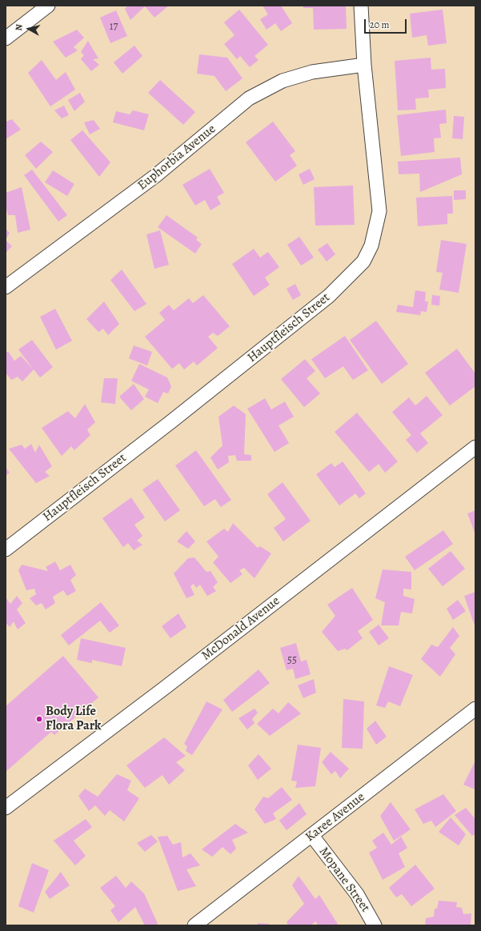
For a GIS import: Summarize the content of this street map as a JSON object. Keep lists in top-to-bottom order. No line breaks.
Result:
{"streets":{"street":["Euphorbia Avenue","Hauptfleisch Street","McDonald Avenue","Karee Avenue","Mopane Street"]},"crossings":[["Euphorbia Avenue","Hauptfleisch Street"],["Karee Avenue","Mopane Street"]],"places":["Body Life Flora Park"],"house_numbers":["17","55"],"scale_bar":"20 m","north":"left"}
